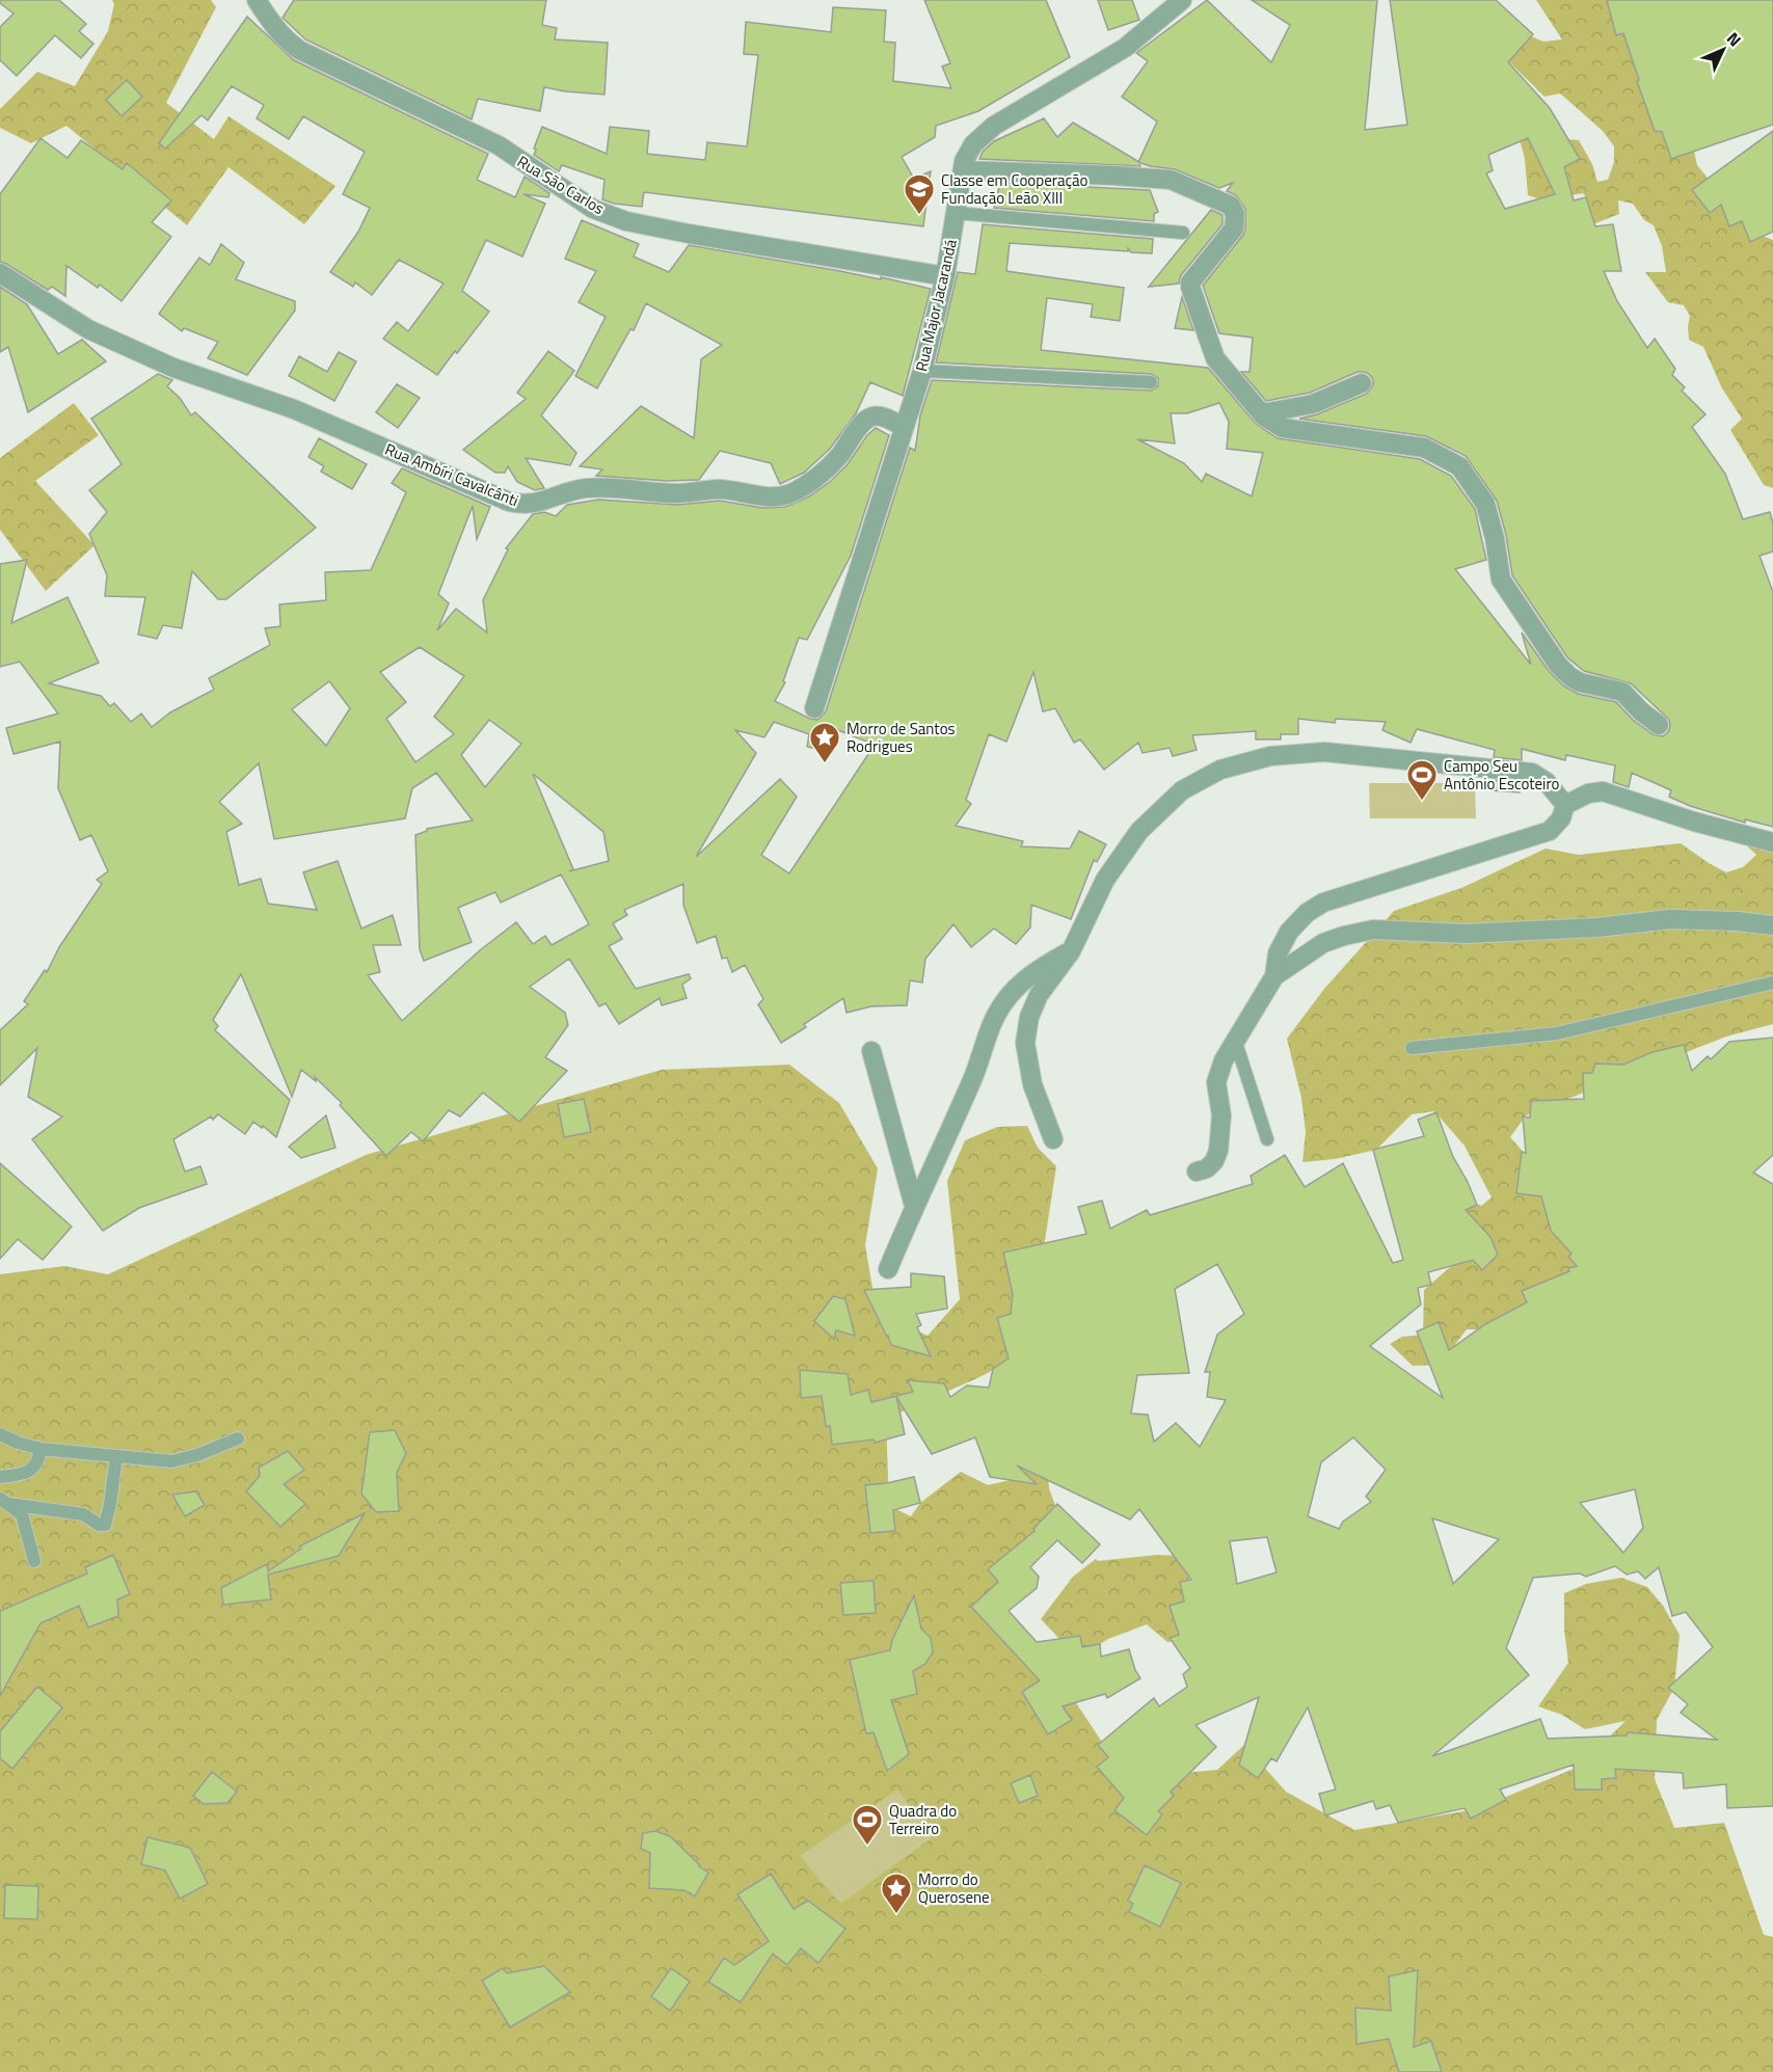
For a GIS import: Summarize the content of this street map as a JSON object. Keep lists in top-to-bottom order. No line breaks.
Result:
{"streets":{"street":["Rua São Carlos","Rua Major Jacarandá","Rua Ambíri Cavalcânti"]},"crossings":[["Rua São Carlos","Rua Major Jacarandá"],["Rua Major Jacarandá","Rua Ambíri Cavalcânti"]],"places":{"school or university":["Classe em Cooperação Fundação Leão XIII"],"place":["Morro de Santos Rodrigues","Morro do Querosene"],"sports":["Campo Seu Antônio Escoteiro","Quadra do Terreiro"]},"north":"top right"}
